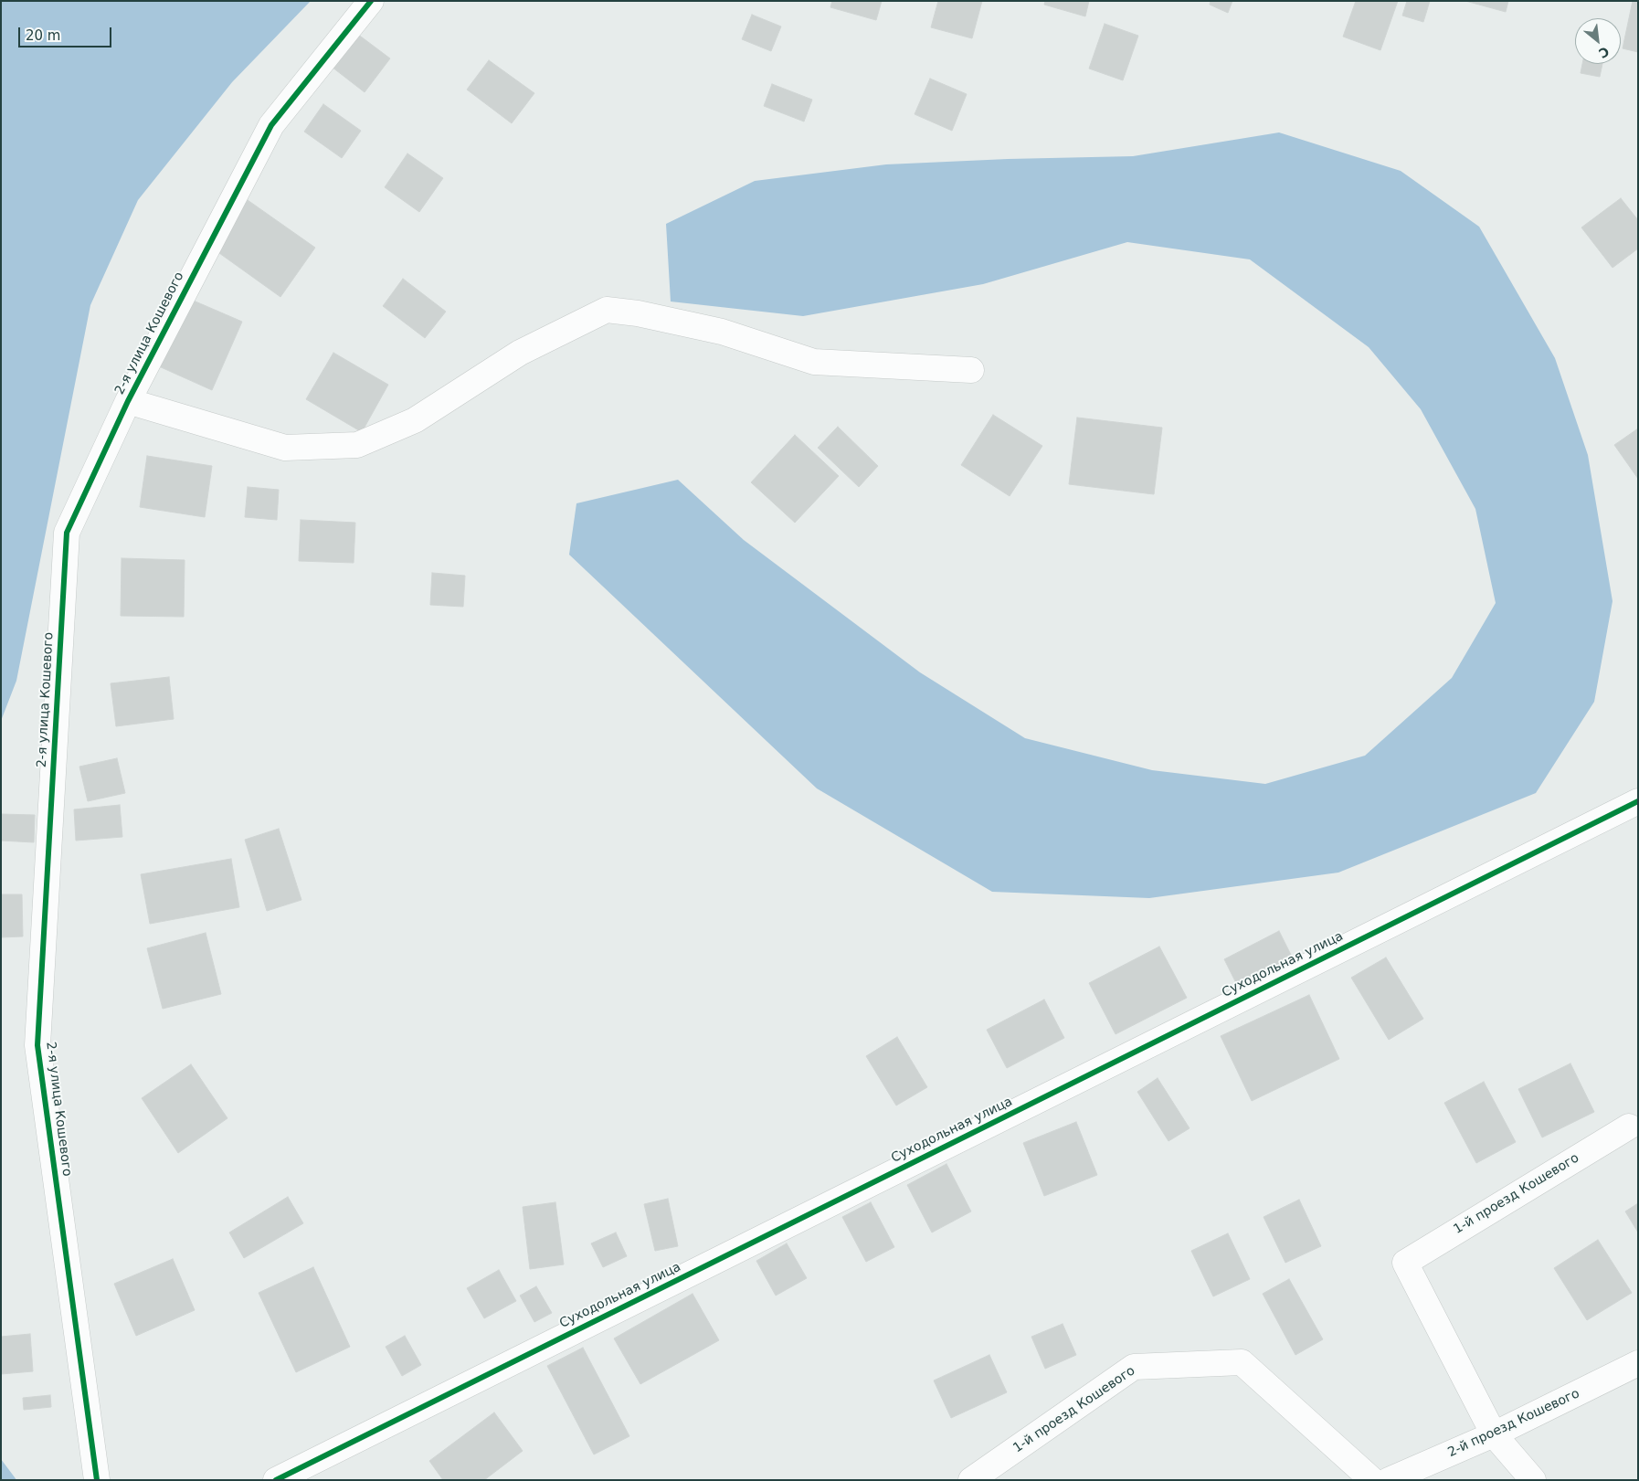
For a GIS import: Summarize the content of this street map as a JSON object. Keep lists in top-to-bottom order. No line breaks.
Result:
{"streets":{"street":["2-я улица Кошевого","Суходольная улица","1-й проезд Кошевого","2-й проезд Кошевого"]},"crossings":[["1-й проезд Кошевого","2-й проезд Кошевого"]],"scale_bar":"20 m","north":"bottom right"}
